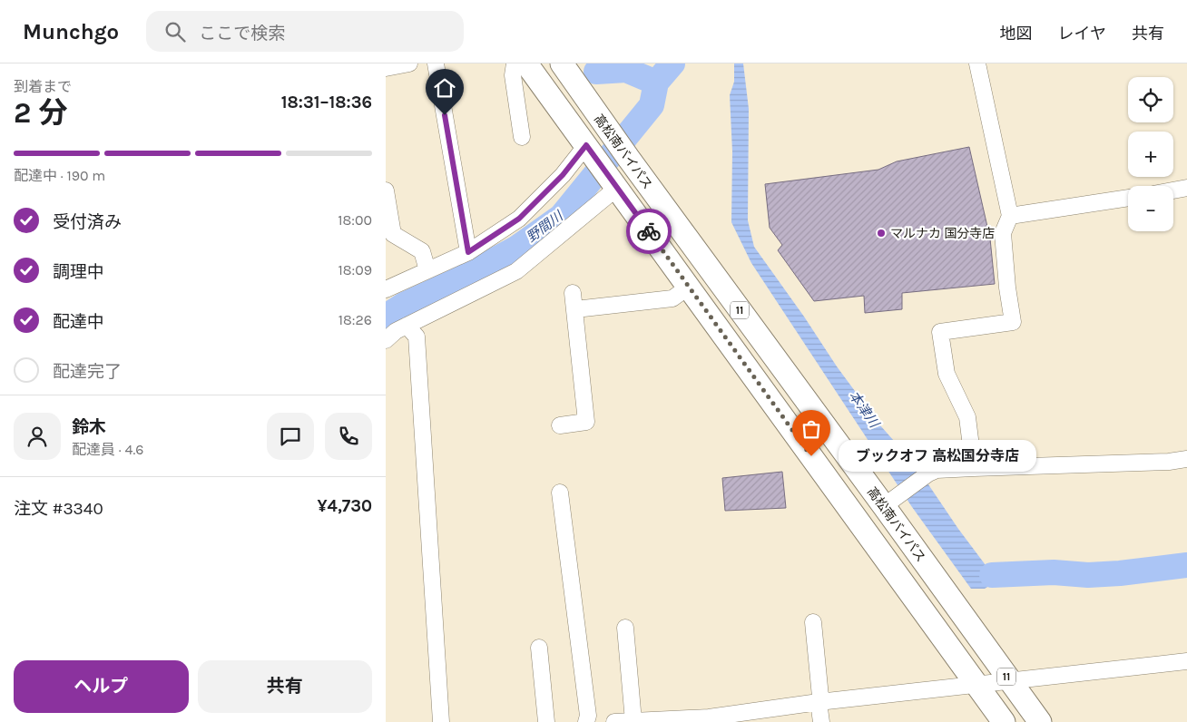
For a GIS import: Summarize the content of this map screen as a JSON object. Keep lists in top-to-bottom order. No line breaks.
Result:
{"streets":{"highway":["高松南バイパス","11"]},"water":["野間川","本津川"],"places":["マルナカ 国分寺店","ブックオフ 高松国分寺店"],"page":{"header":"Munchgo","search":"ここで検索","nav":["地図","レイヤ","共有"],"heading":["2 分","到着まで","18:31–18:36"],"panel":["鈴木","配達員 · 4.6","注文 #3340","¥4,730"],"map_buttons":["+","−"],"bar":"配達中 · 190 m","list":[["受付済み","18:00"],["調理中","18:09"],["配達中","18:26"],"配達完了"],"bubble":"ブックオフ 高松国分寺店","buttons":["ヘルプ","共有"]}}
